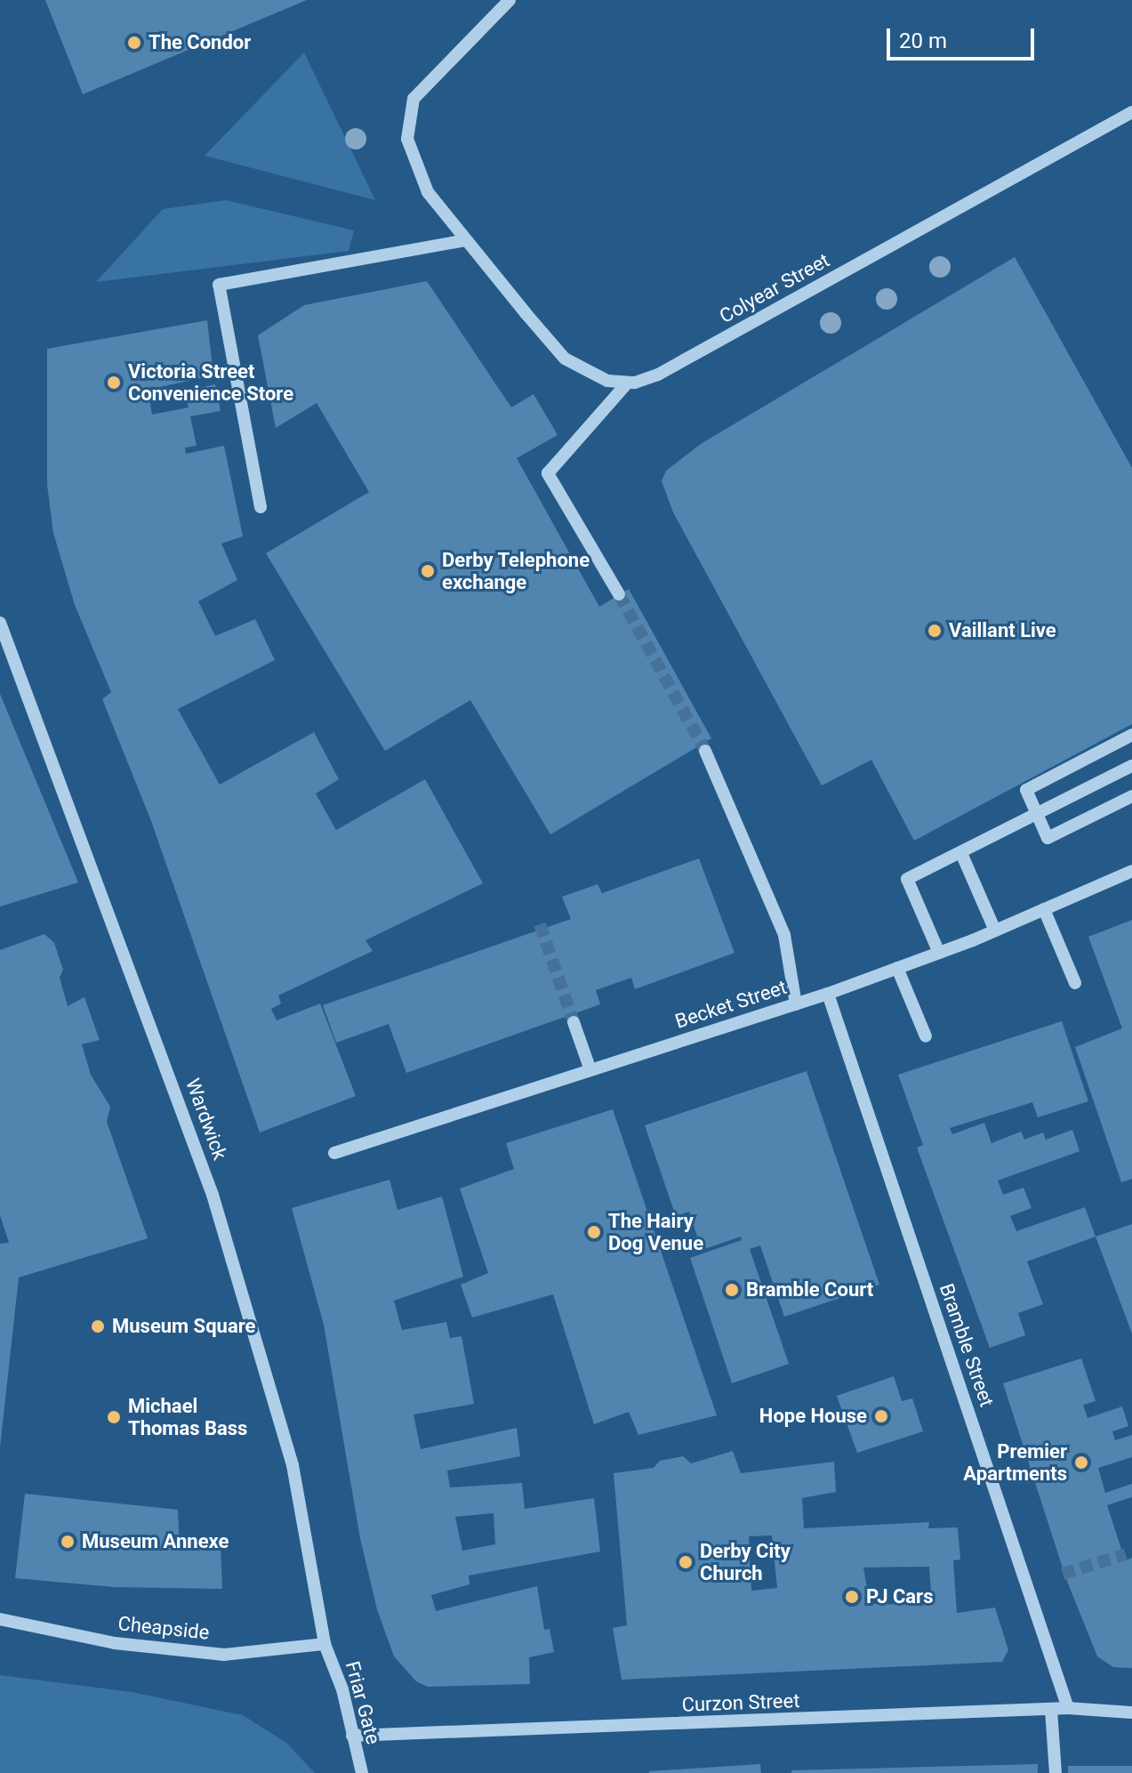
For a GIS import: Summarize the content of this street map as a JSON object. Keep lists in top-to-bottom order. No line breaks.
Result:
{"streets":{"street":["Colyear Street","Becket Street","Wardwick","Bramble Street","Cheapside","Friar Gate","Curzon Street"]},"crossings":[["Becket Street","Bramble Street"],["Wardwick","Cheapside"],["Wardwick","Friar Gate"],["Bramble Street","Curzon Street"],["Cheapside","Friar Gate"],["Friar Gate","Curzon Street"]],"places":["The Condor","Victoria Street Convenience Store","Derby Telephone exchange","Vaillant Live","The Hairy Dog Venue","Bramble Court","Museum Square","Hope House","Michael Thomas Bass","Premier Apartments","Museum Annexe","Derby City Church","PJ Cars"],"scale_bar":"20 m"}
